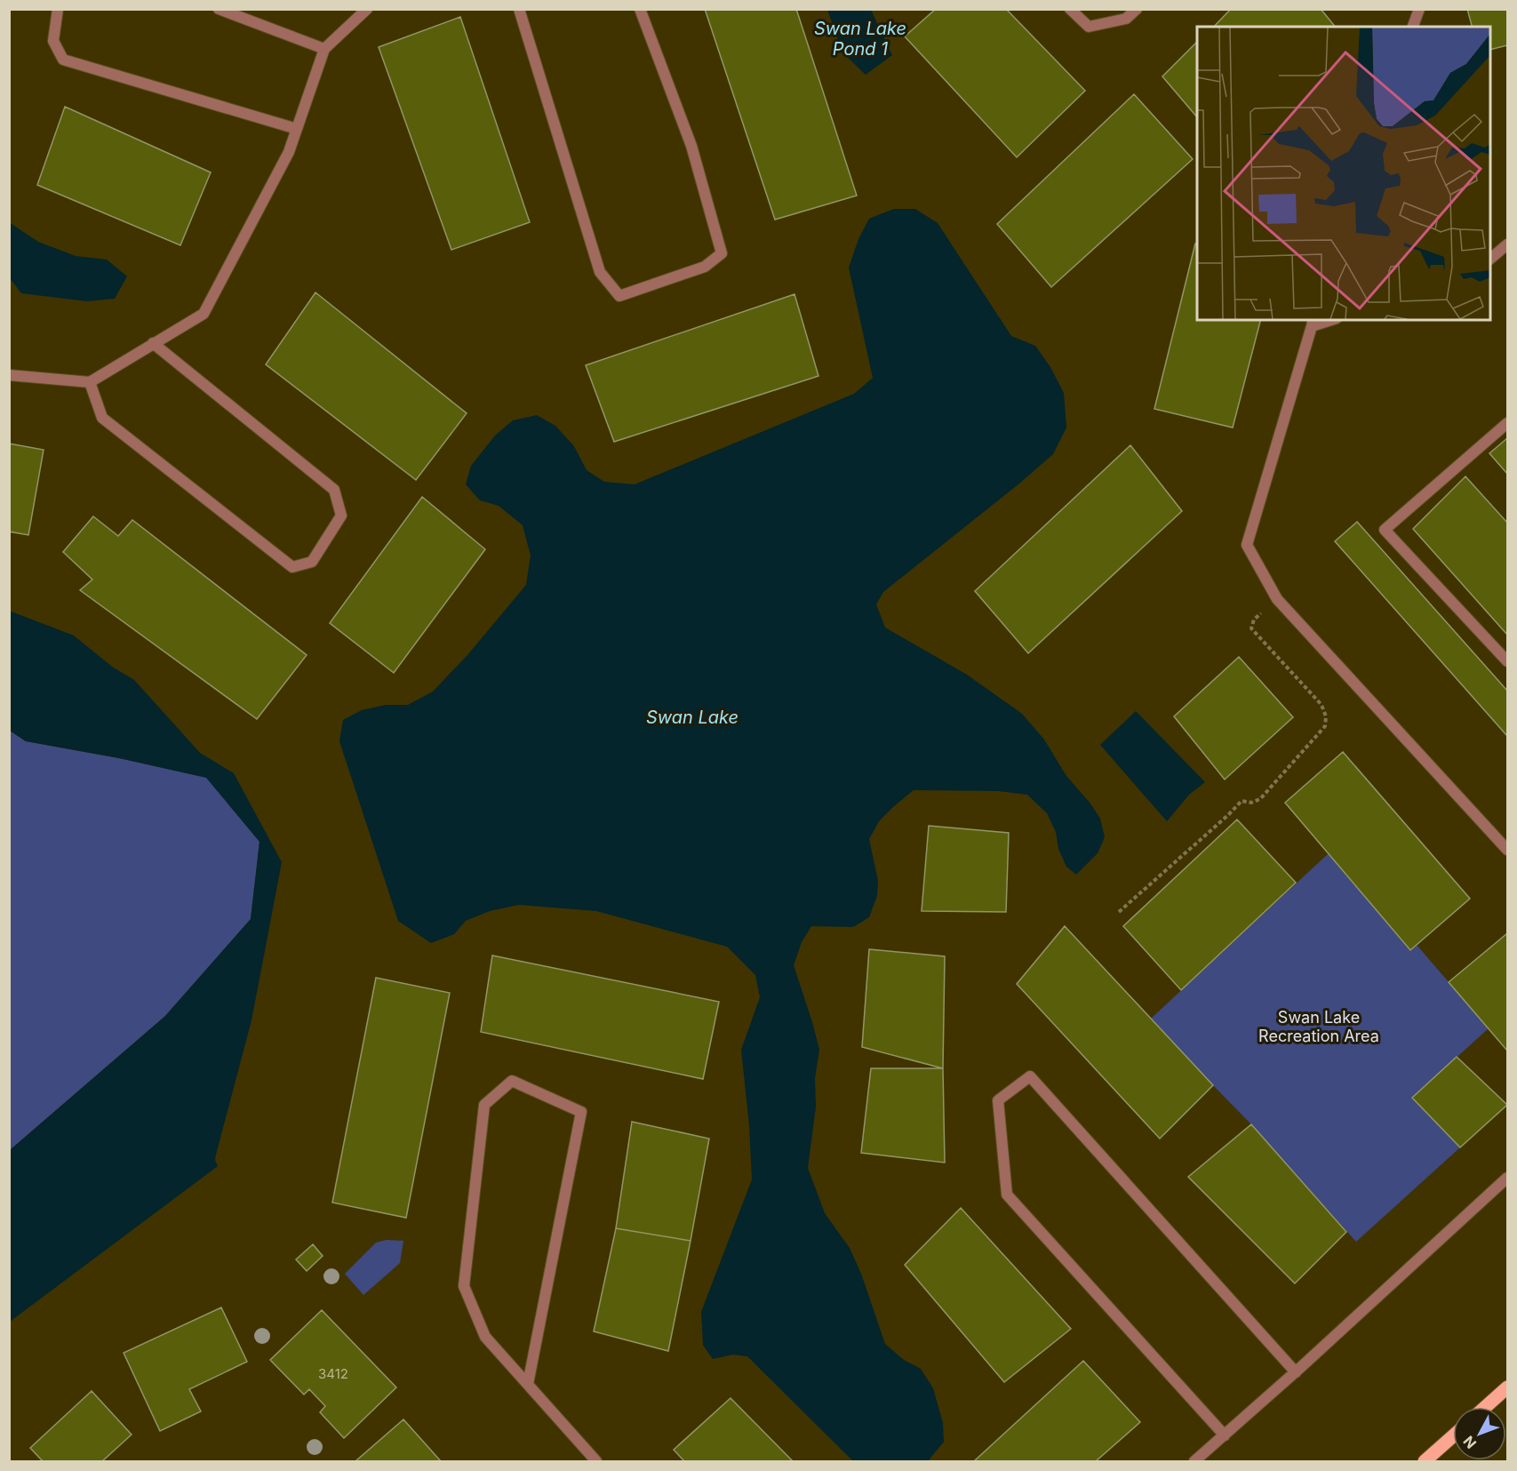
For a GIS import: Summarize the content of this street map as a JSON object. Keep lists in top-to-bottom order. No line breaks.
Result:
{"water":["Swan Lake Pond 1","Swan Lake"],"parks":["Swan Lake Recreation Area"],"house_numbers":["3412"],"north":"bottom left"}
